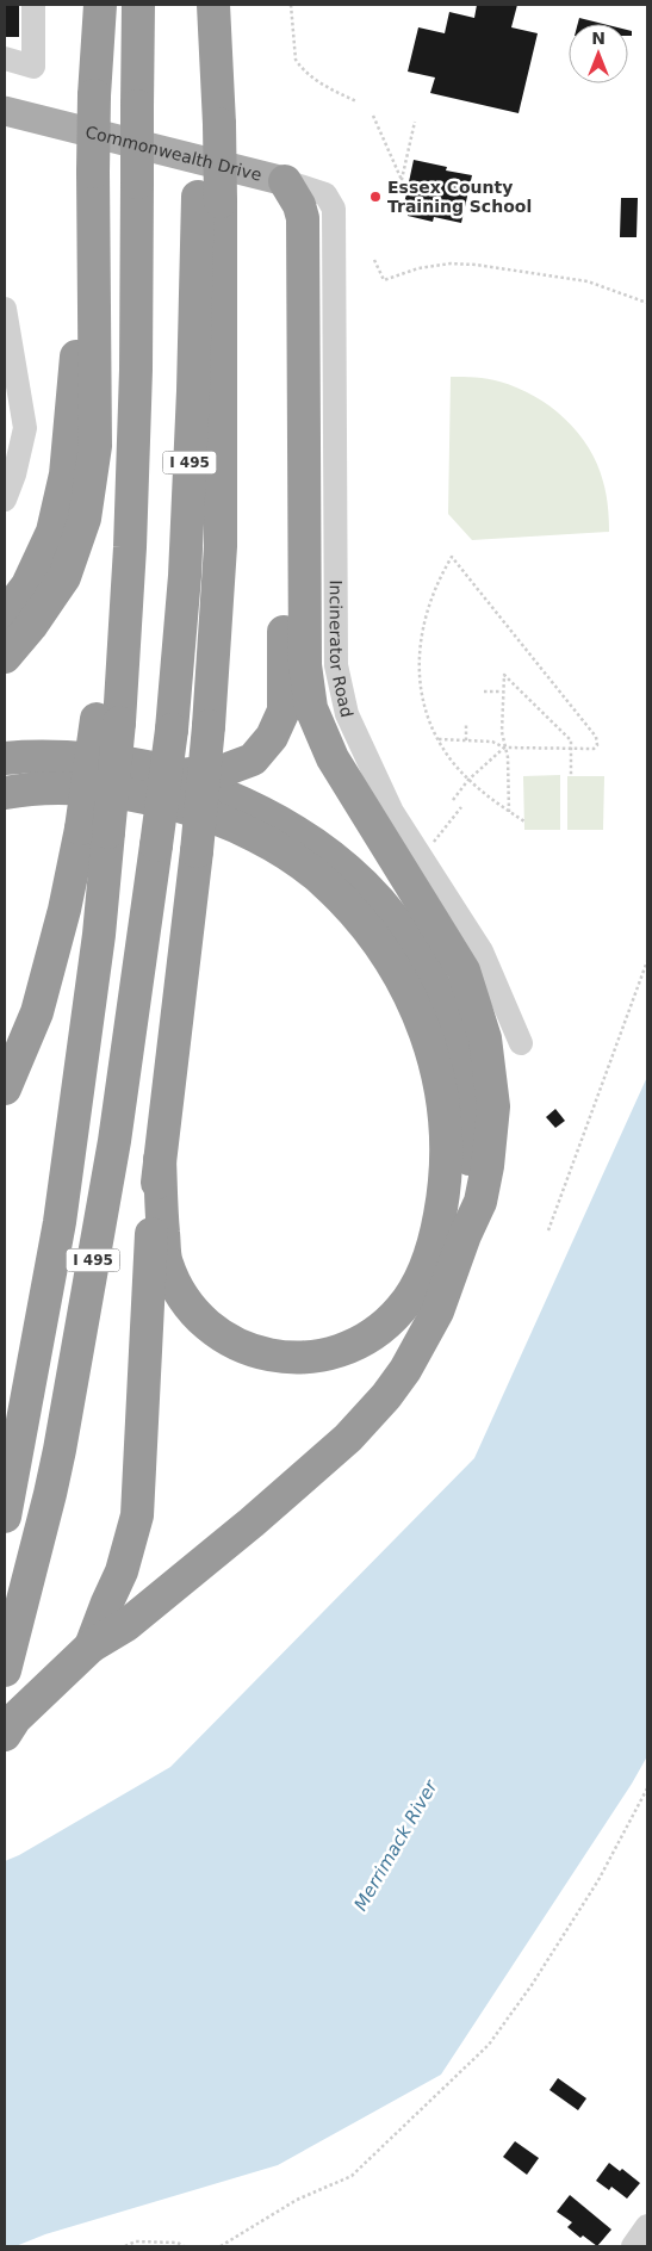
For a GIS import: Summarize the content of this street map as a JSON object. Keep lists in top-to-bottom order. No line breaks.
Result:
{"streets":{"highway":["I 495"],"main road":["Commonwealth Drive"],"street":["Incinerator Road"]},"crossings":[["Commonwealth Drive","Incinerator Road"]],"water":["Merrimack River"],"places":["Essex County Training School"],"north":"top"}
